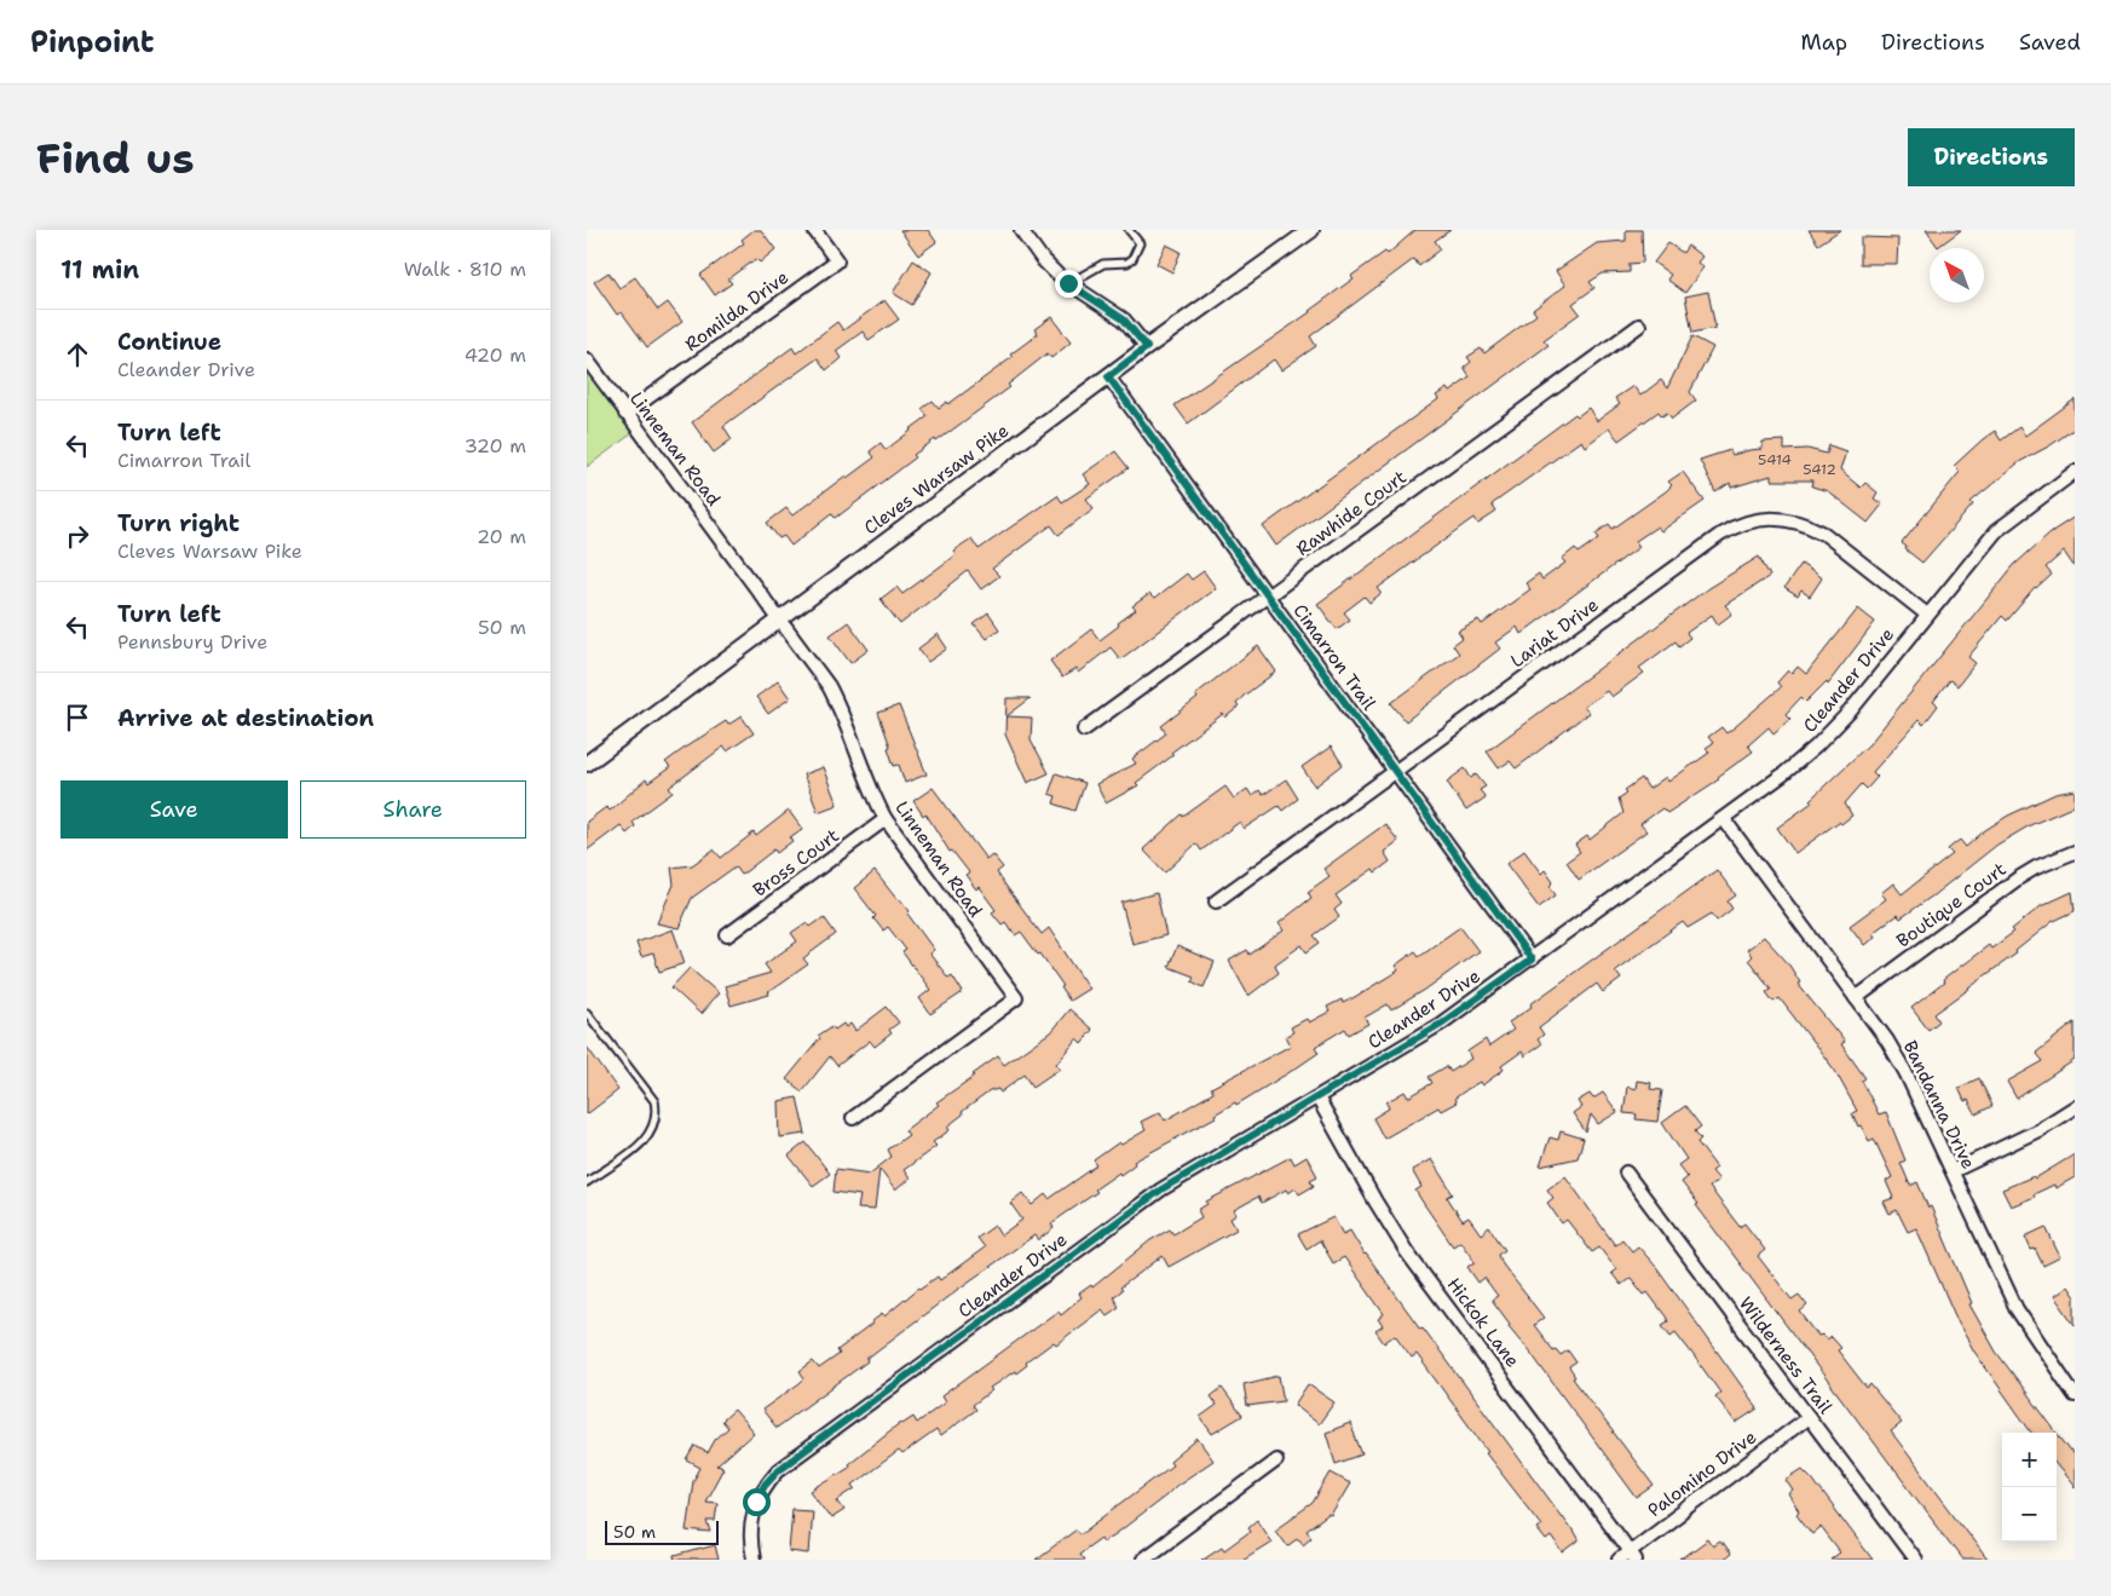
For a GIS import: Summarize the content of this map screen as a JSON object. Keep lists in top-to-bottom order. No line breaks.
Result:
{"streets":{"street":["Romilda Drive","Linneman Road","Cleves Warsaw Pike","Rawhide Court","Lariat Drive","Cimarron Trail","Cleander Drive","Bross Court","Boutique Court","Bandanna Drive","Hickok Lane","Wilderness Trail","Palomino Drive"]},"crossings":[["Romilda Drive","Linneman Road"],["Linneman Road","Cleves Warsaw Pike"],["Linneman Road","Bross Court"],["Cleves Warsaw Pike","Cimarron Trail"],["Rawhide Court","Cimarron Trail"],["Lariat Drive","Cimarron Trail"],["Lariat Drive","Cleander Drive"],["Cimarron Trail","Cleander Drive"],["Cleander Drive","Bandanna Drive"],["Cleander Drive","Hickok Lane"],["Boutique Court","Bandanna Drive"],["Hickok Lane","Palomino Drive"],["Wilderness Trail","Palomino Drive"]],"house_numbers":["5414","5412"],"scale_bar":"50 m","north":"top left","page":{"header":"Pinpoint","nav":["Map","Directions","Saved"],"buttons":["Directions",["Save","Share"]],"title":"Find us","heading":["11 min","Walk · 810 m"],"list":[["Continue","Cleander Drive","420 m"],["Turn left","Cimarron Trail","320 m"],["Turn right","Cleves Warsaw Pike","20 m"],["Turn left","Pennsbury Drive","50 m"],"Arrive at destination"],"map_buttons":["+","−"],"scale":"50 m"}}
